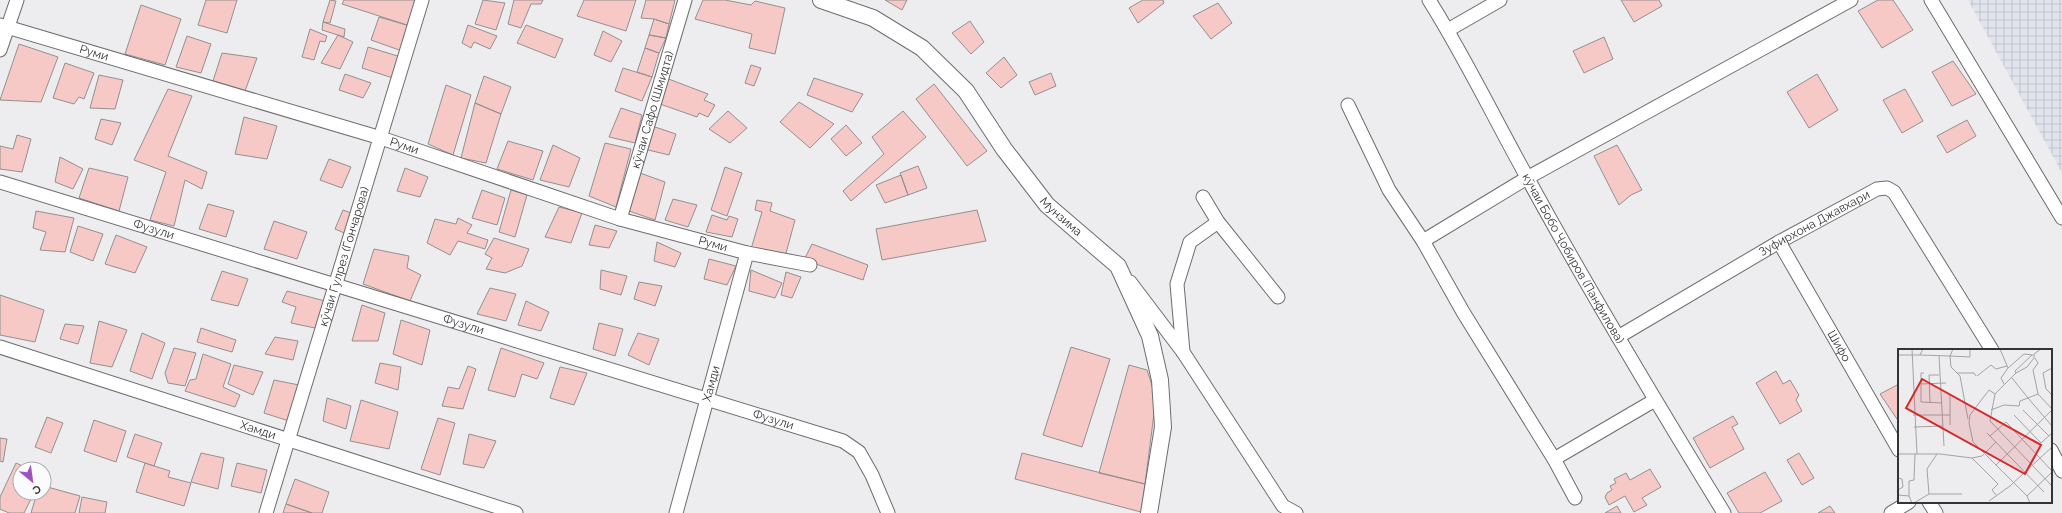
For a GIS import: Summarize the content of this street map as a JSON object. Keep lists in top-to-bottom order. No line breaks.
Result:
{"streets":{"street":["Руми","кӯчаи Сафо (Шмидта)","Мунзима","Зуфирхона Джавхари","Фузули","кӯчаи Гулрез (Гончарова)","кӯчаи Бобо Ҷобиров (Панфилова)","Шифо","Хамди"]},"crossings":[["Руми","кӯчаи Сафо (Шмидта)"],["Руми","кӯчаи Гулрез (Гончарова)"],["Руми","Хамди"],["Зуфирхона Джавхари","кӯчаи Бобо Ҷобиров (Панфилова)"],["Зуфирхона Джавхари","Шифо"],["Фузули","кӯчаи Гулрез (Гончарова)"],["Фузули","Хамди"],["кӯчаи Гулрез (Гончарова)","Хамди"]],"north":"bottom right"}
